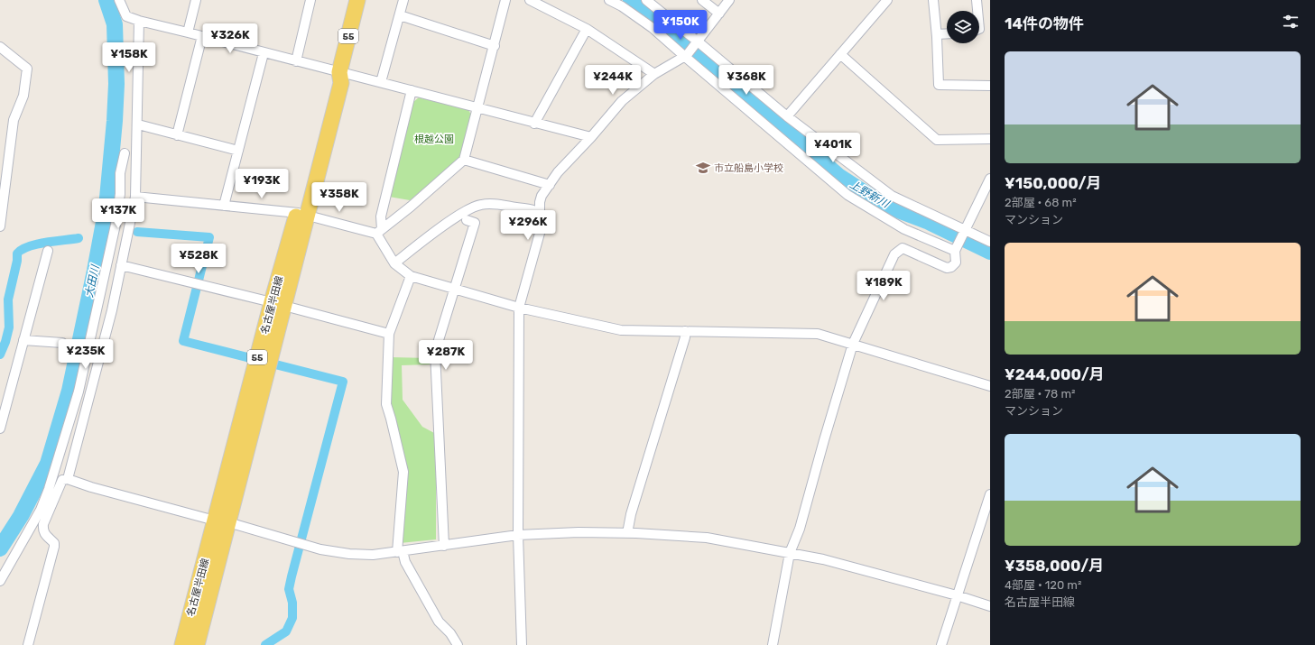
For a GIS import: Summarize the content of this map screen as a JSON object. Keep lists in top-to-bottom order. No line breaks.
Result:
{"streets":{"main road":["55","名古屋半田線"]},"water":["上野新川","大田川"],"parks":["根越公園"],"places":{"school or university":["市立船島小学校"]},"page":{"heading":"14件の物件","price":["¥150K","¥326K","¥158K","¥244K","¥368K","¥401K","¥193K","¥358K","¥137K","¥296K","¥528K","¥189K","¥235K","¥287K"],"list":[{"name":"¥150,000/月","note":"2部屋 · 68 m² · マンション"},{"name":"¥244,000/月","note":"2部屋 · 78 m² · マンション"},{"name":"¥358,000/月","note":"4部屋 · 120 m² · 名古屋半田線"}]}}
